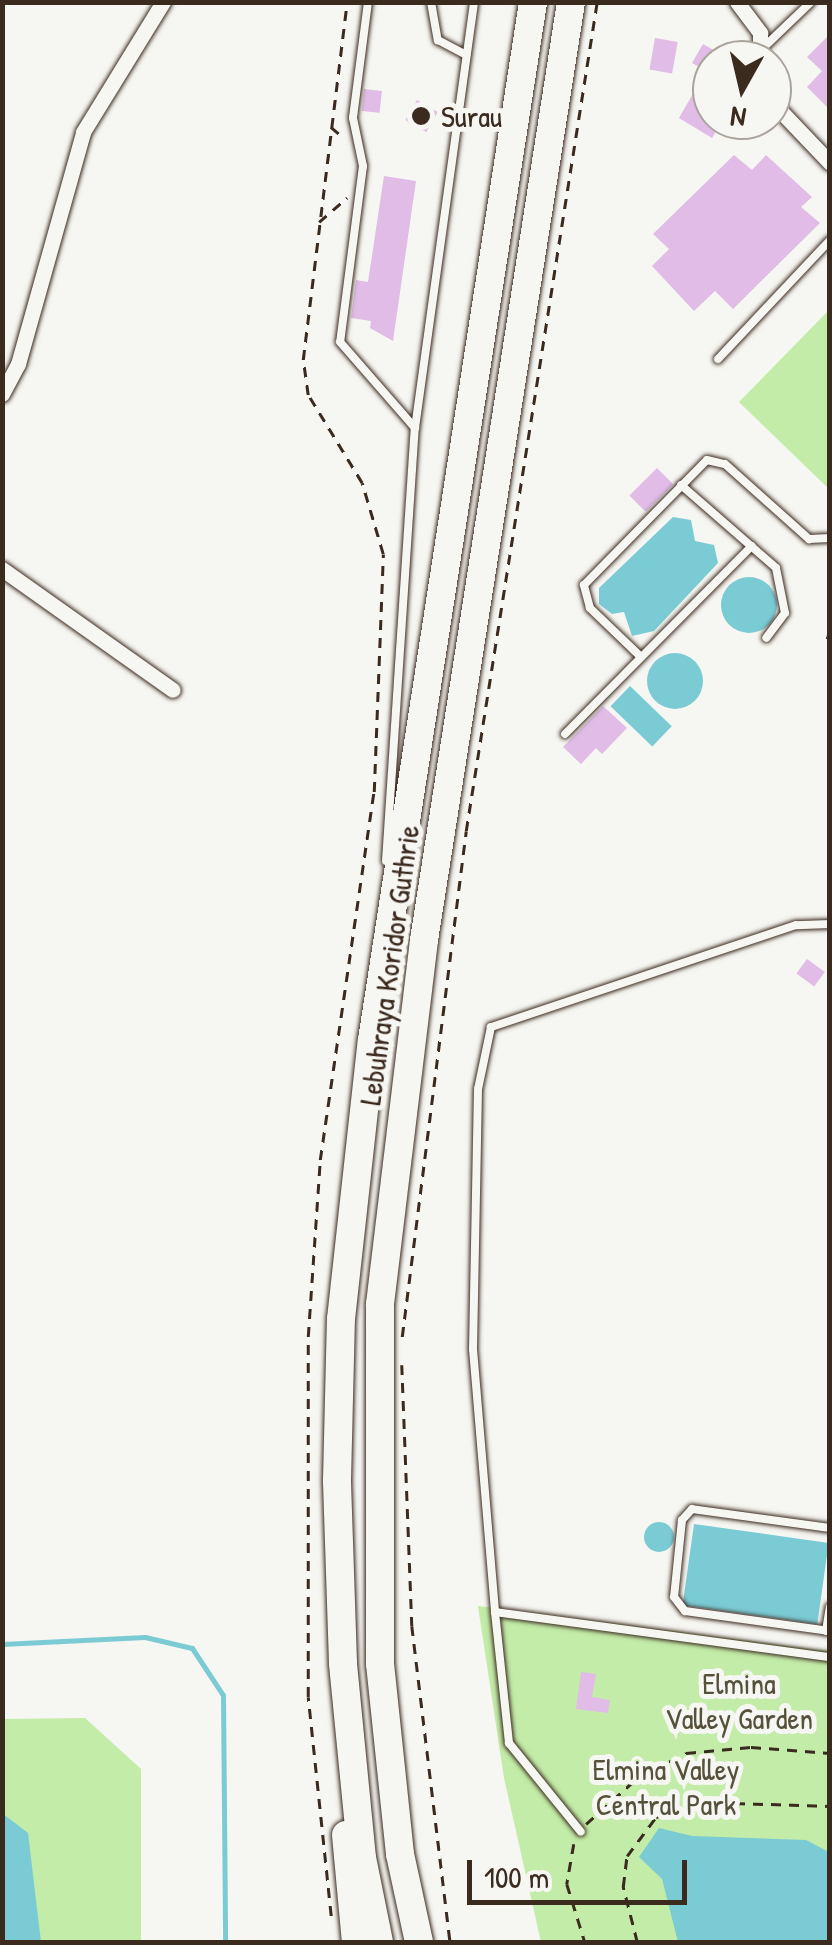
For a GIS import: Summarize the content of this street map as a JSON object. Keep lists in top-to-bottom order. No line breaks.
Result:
{"streets":{"highway":["Lebuhraya Koridor Guthrie"]},"parks":["Elmina Valley Garden","Elmina Valley Central Park"],"places":["Surau"],"scale_bar":"100 m","north":"bottom"}
